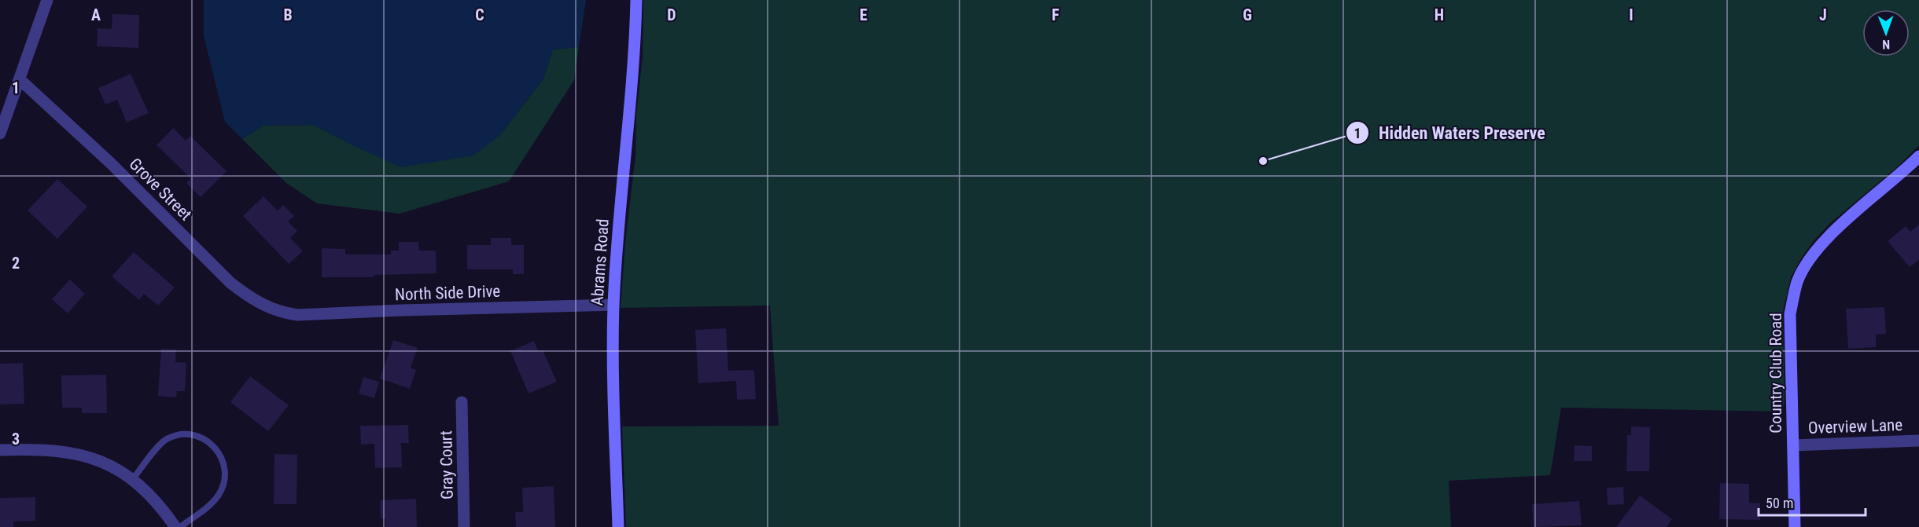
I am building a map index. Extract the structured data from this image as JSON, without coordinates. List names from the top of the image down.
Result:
{
  "streets": {
    "street": [
      "Grove Street",
      "Abrams Road",
      "North Side Drive",
      "Country Club Road",
      "Overview Lane",
      "Gray Court"
    ]
  },
  "crossings": [
    ["Grove Street", "North Side Drive"],
    ["Abrams Road", "North Side Drive"],
    ["Country Club Road", "Overview Lane"]
  ],
  "places": ["Hidden Waters Preserve"],
  "scale_bar": "50 m",
  "north": "bottom",
  "grid": {
    "columns": [
      "A",
      "B",
      "C",
      "D",
      "E",
      "F",
      "G",
      "H",
      "I",
      "J"
    ],
    "rows": ["1", "2", "3"]
  }
}
